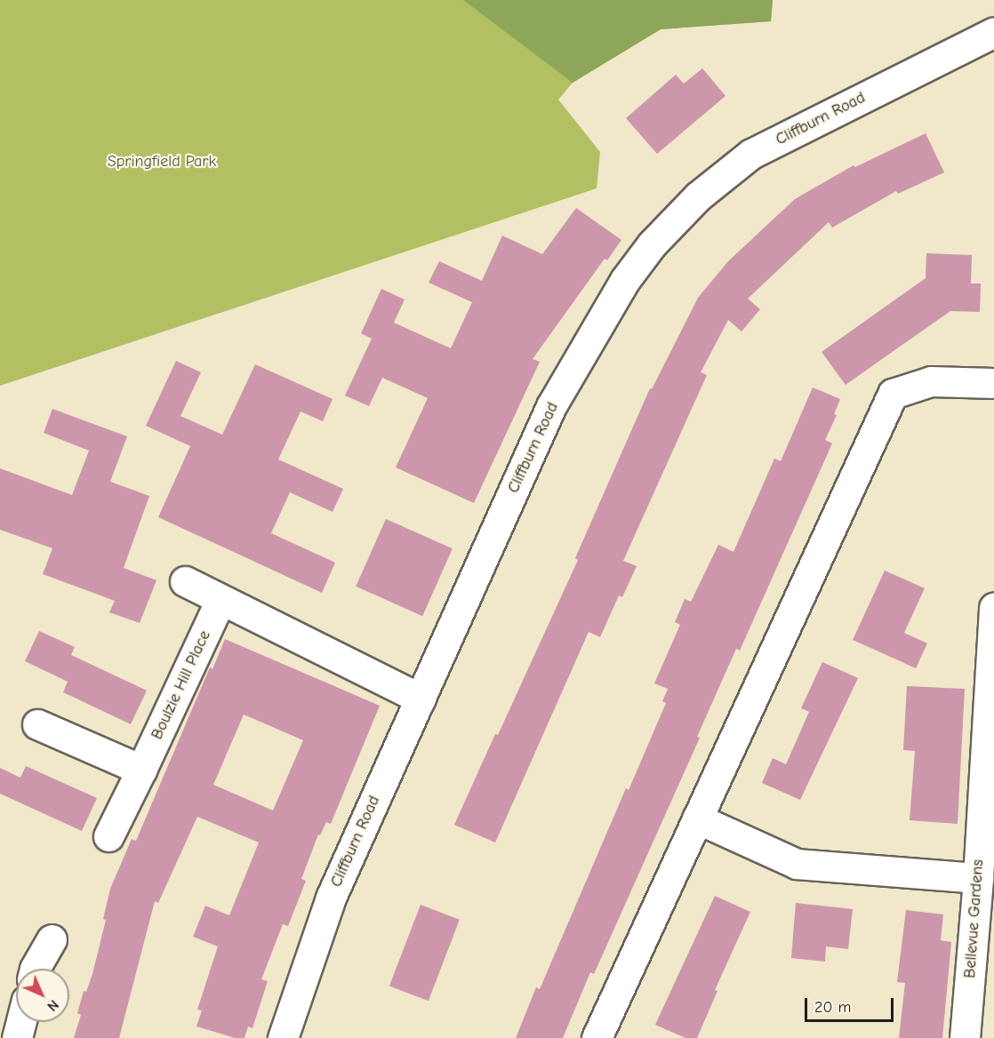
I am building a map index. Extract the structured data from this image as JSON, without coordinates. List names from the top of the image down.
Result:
{
  "streets": {
    "street": ["Cliffburn Road", "Boulzie Hill Place", "Bellevue Gardens"]
  },
  "parks": ["Springfield Park"],
  "scale_bar": "20 m",
  "north": "bottom right"
}
